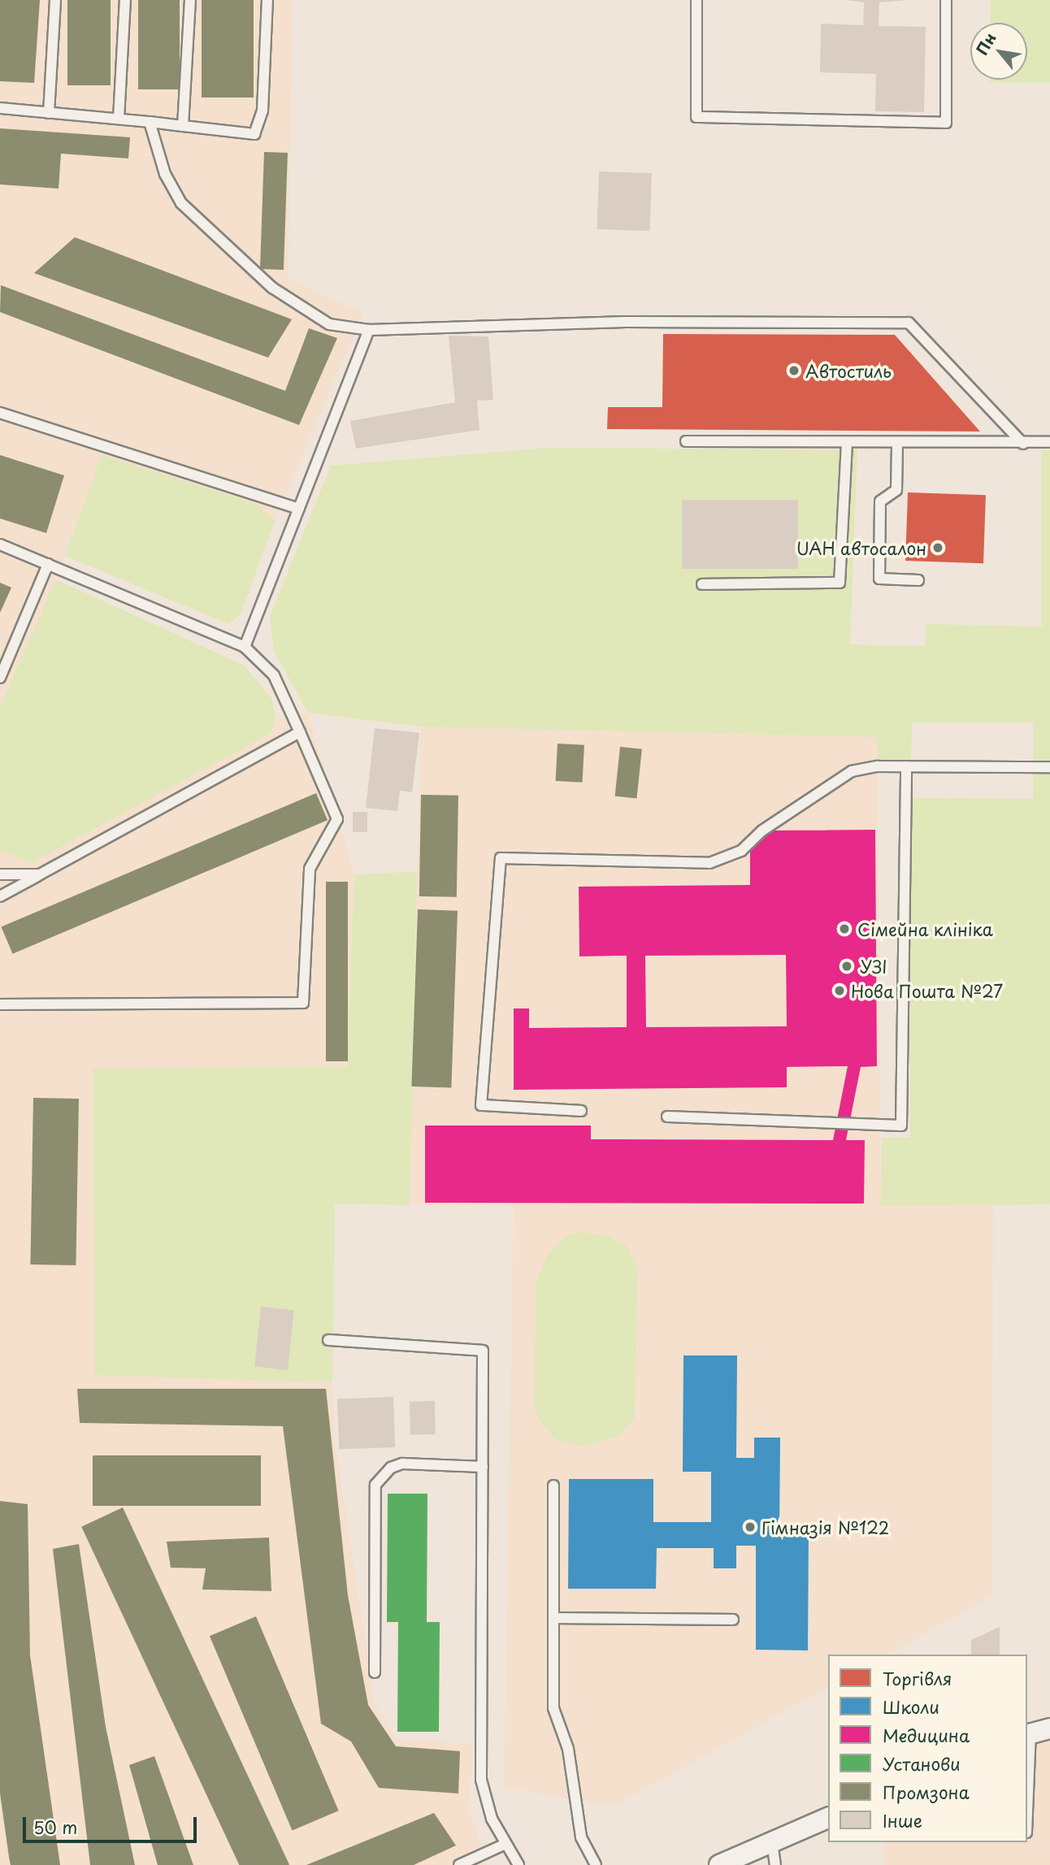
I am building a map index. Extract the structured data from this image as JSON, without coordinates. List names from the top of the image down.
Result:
{
  "places": [
    "Автостиль",
    "UAH автосалон",
    "Сімейна клініка",
    "УЗІ",
    "Нова Пошта №27",
    "Гімназія №122"
  ],
  "legend": [
    "Торгівля",
    "Школи",
    "Медицина",
    "Установи",
    "Промзона",
    "Інше"
  ],
  "scale_bar": "50 m",
  "north": "top left"
}
